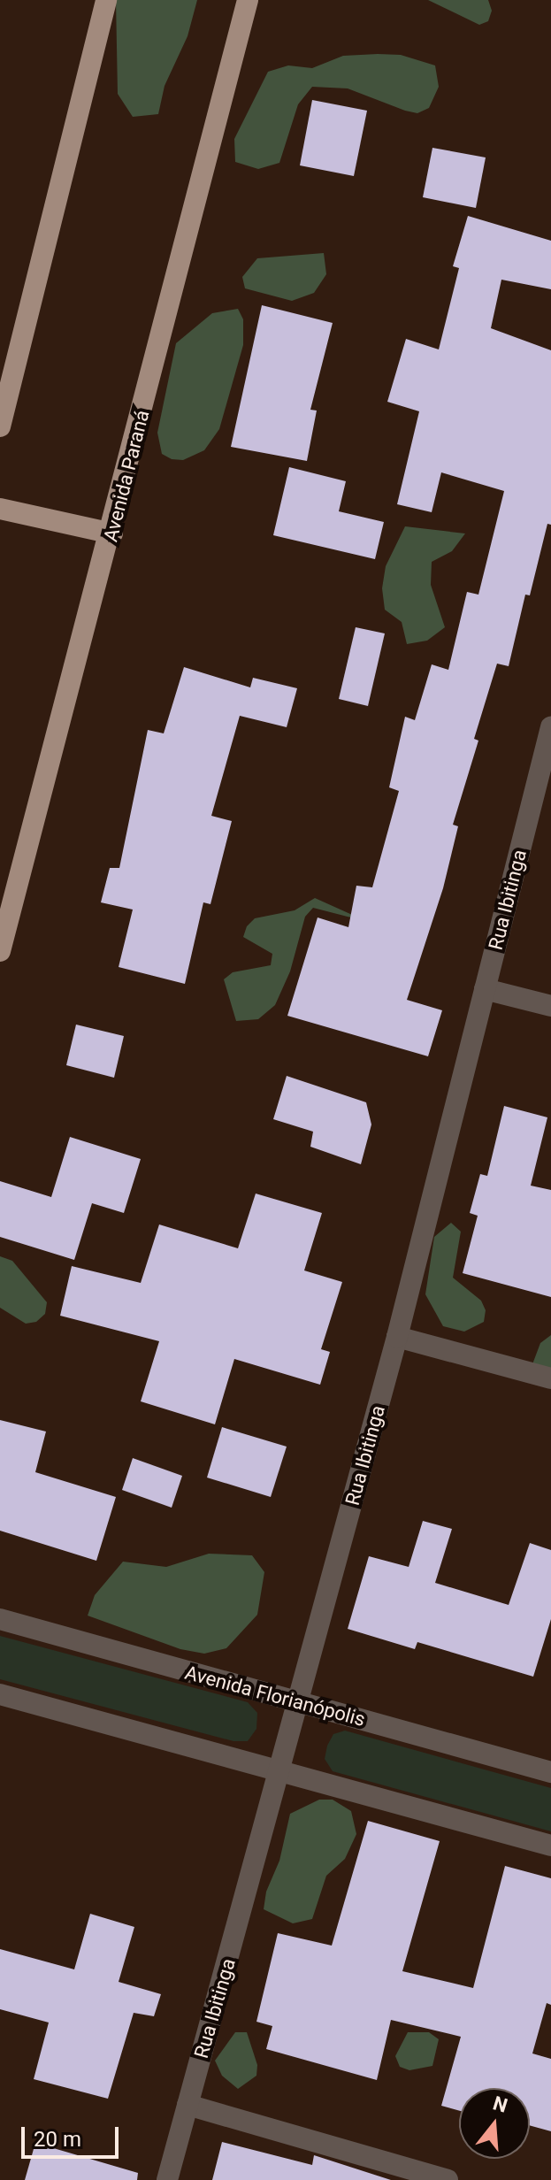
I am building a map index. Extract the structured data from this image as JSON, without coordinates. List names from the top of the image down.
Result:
{
  "streets": {
    "main road": ["Avenida Paraná"],
    "street": ["Rua Ibitinga", "Avenida Florianópolis"]
  },
  "crossings": [
    ["Rua Ibitinga", "Avenida Florianópolis"]
  ],
  "scale_bar": "20 m",
  "north": "top"
}
